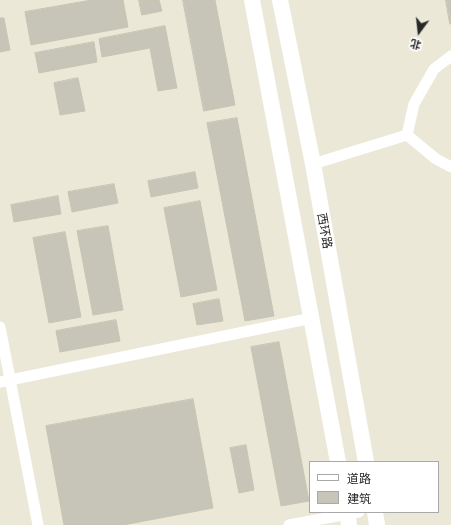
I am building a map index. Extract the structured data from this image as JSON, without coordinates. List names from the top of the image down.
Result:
{
  "streets": {
    "main road": ["西环路"]
  },
  "legend": ["道路", "建筑"],
  "north": "bottom"
}
